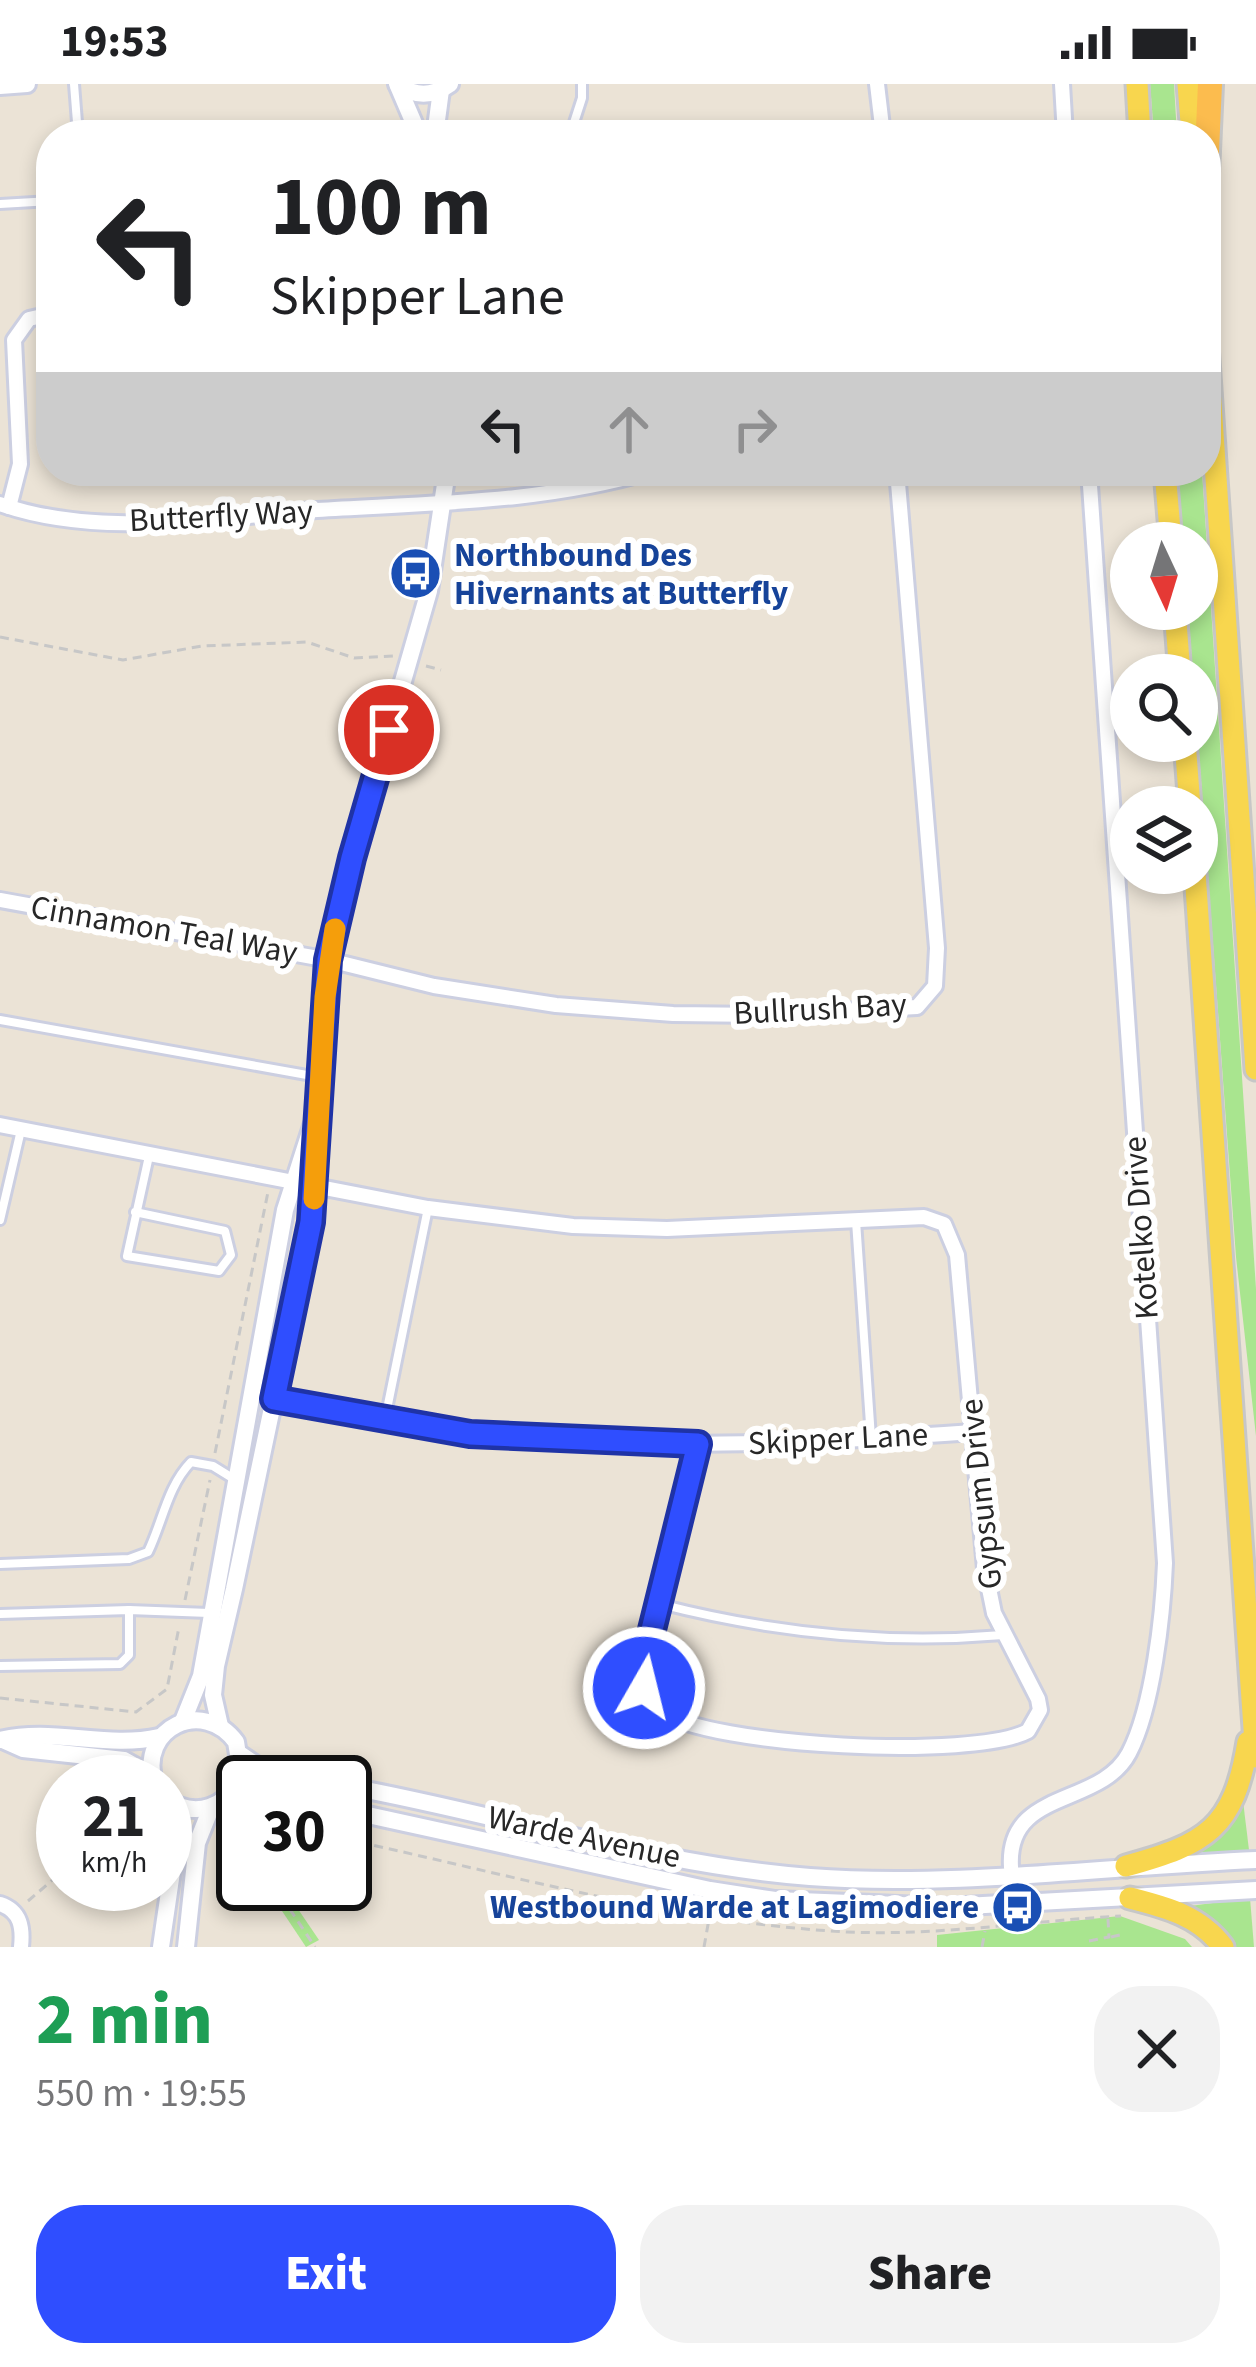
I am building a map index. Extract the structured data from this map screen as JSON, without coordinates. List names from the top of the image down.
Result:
{
  "streets": {
    "street": [
      "Butterfly Way",
      "Cinnamon Teal Way",
      "Bullrush Bay",
      "Kotelko Drive",
      "Skipper Lane",
      "Gypsum Drive",
      "Warde Avenue"
    ]
  },
  "crossings": [
    ["Cinnamon Teal Way", "Bullrush Bay"],
    ["Kotelko Drive", "Warde Avenue"],
    ["Skipper Lane", "Gypsum Drive"]
  ],
  "places": {
    "bus stop": ["Northbound Des Hivernants at Butterfly", "Westbound Warde at Lagimodiere"]
  },
  "north": "bottom",
  "page": {
    "status": "19:53",
    "turn": ["100 m", "Skipper Lane"],
    "speed": "21 km/h",
    "limit": "30",
    "heading": ["2 min", "550 m · 19:55"],
    "buttons": ["Exit", "Share"]
  }
}
